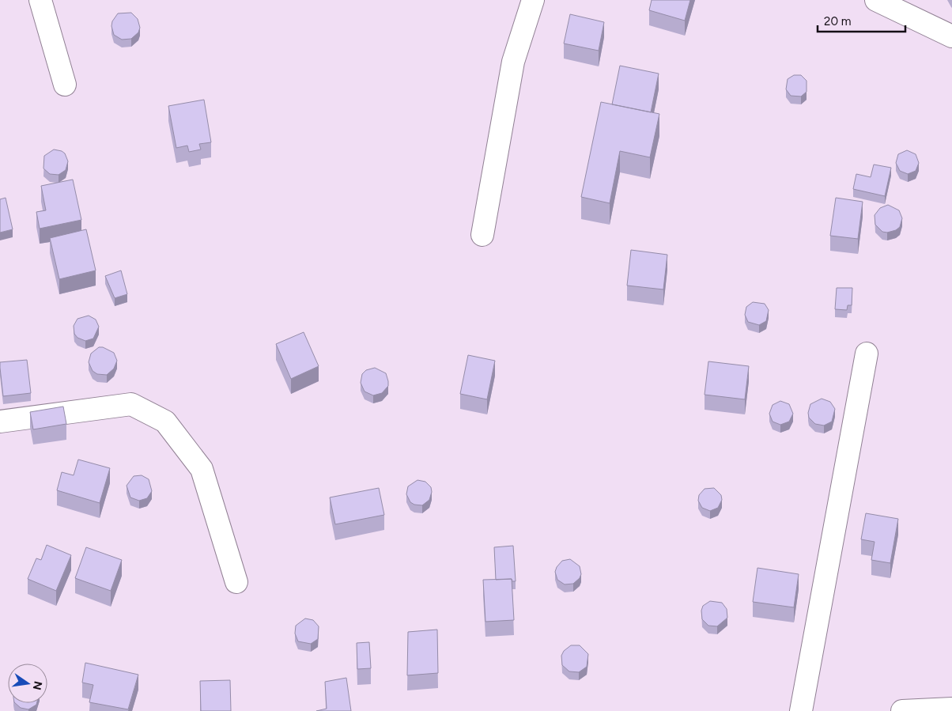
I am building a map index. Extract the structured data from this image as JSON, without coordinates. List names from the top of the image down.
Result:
{
  "scale_bar": "20 m",
  "north": "right"
}
